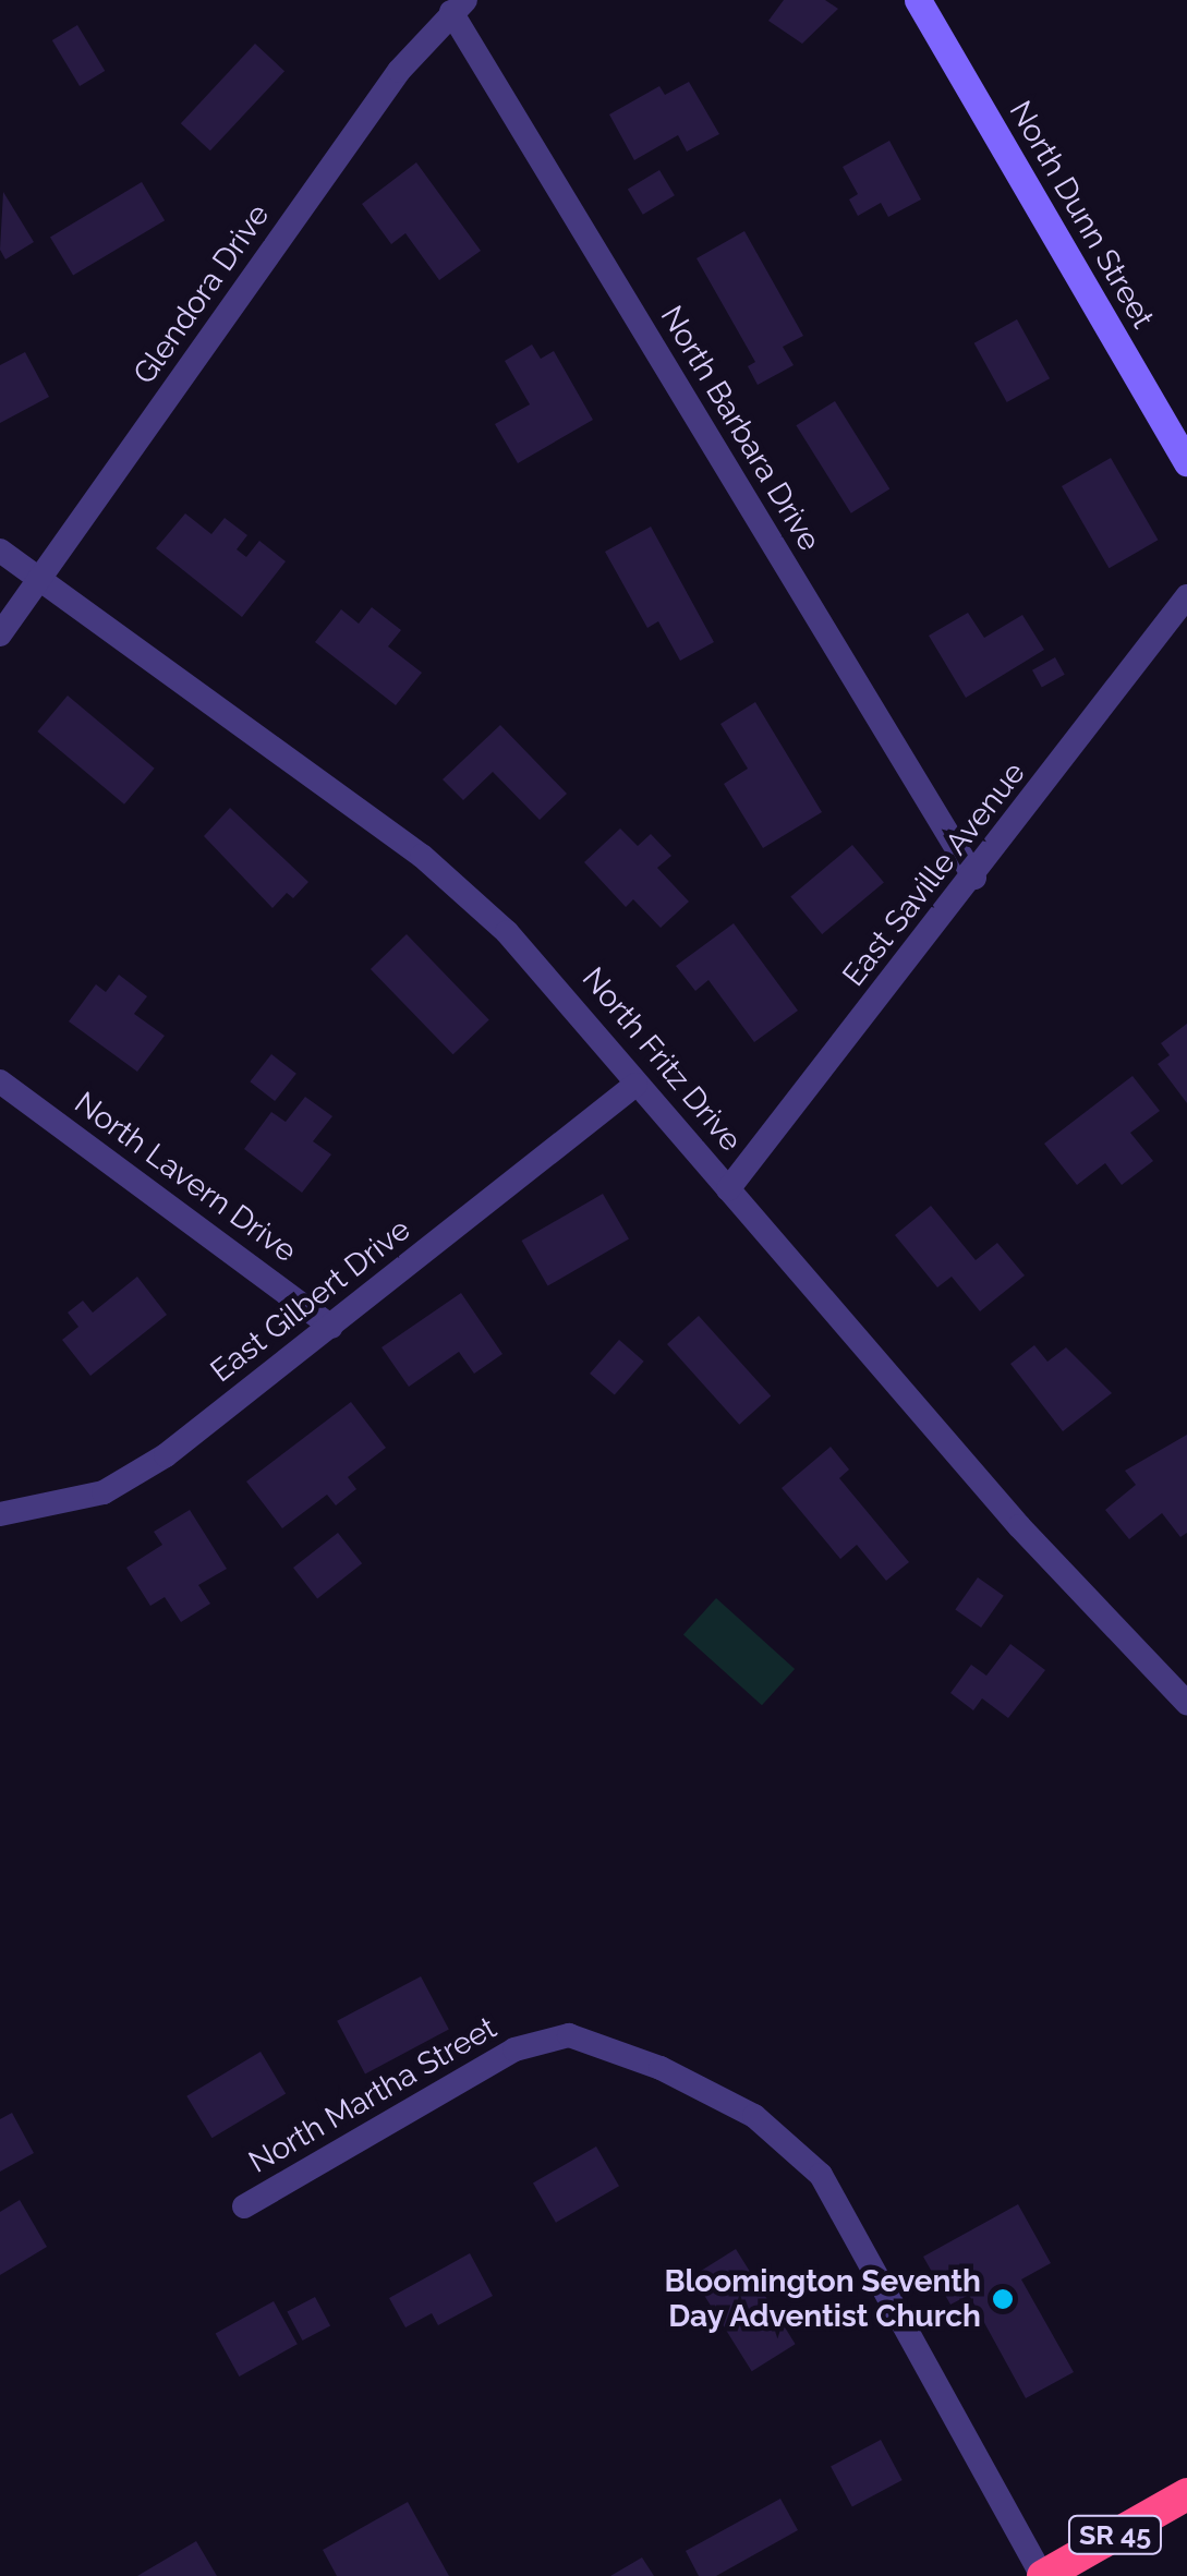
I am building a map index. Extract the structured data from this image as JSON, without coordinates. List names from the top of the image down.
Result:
{
  "streets": {
    "highway": ["SR 45"],
    "street": [
      "North Dunn Street",
      "Glendora Drive",
      "North Barbara Drive",
      "East Saville Avenue",
      "North Fritz Drive",
      "North Lavern Drive",
      "East Gilbert Drive",
      "North Martha Street"
    ]
  },
  "crossings": [
    ["Glendora Drive", "North Barbara Drive"],
    ["Glendora Drive", "North Fritz Drive"],
    ["North Barbara Drive", "East Saville Avenue"],
    ["East Saville Avenue", "North Fritz Drive"],
    ["North Fritz Drive", "East Gilbert Drive"],
    ["North Lavern Drive", "East Gilbert Drive"],
    ["North Martha Street", "SR 45"]
  ],
  "places": ["Bloomington Seventh Day Adventist Church"]
}
